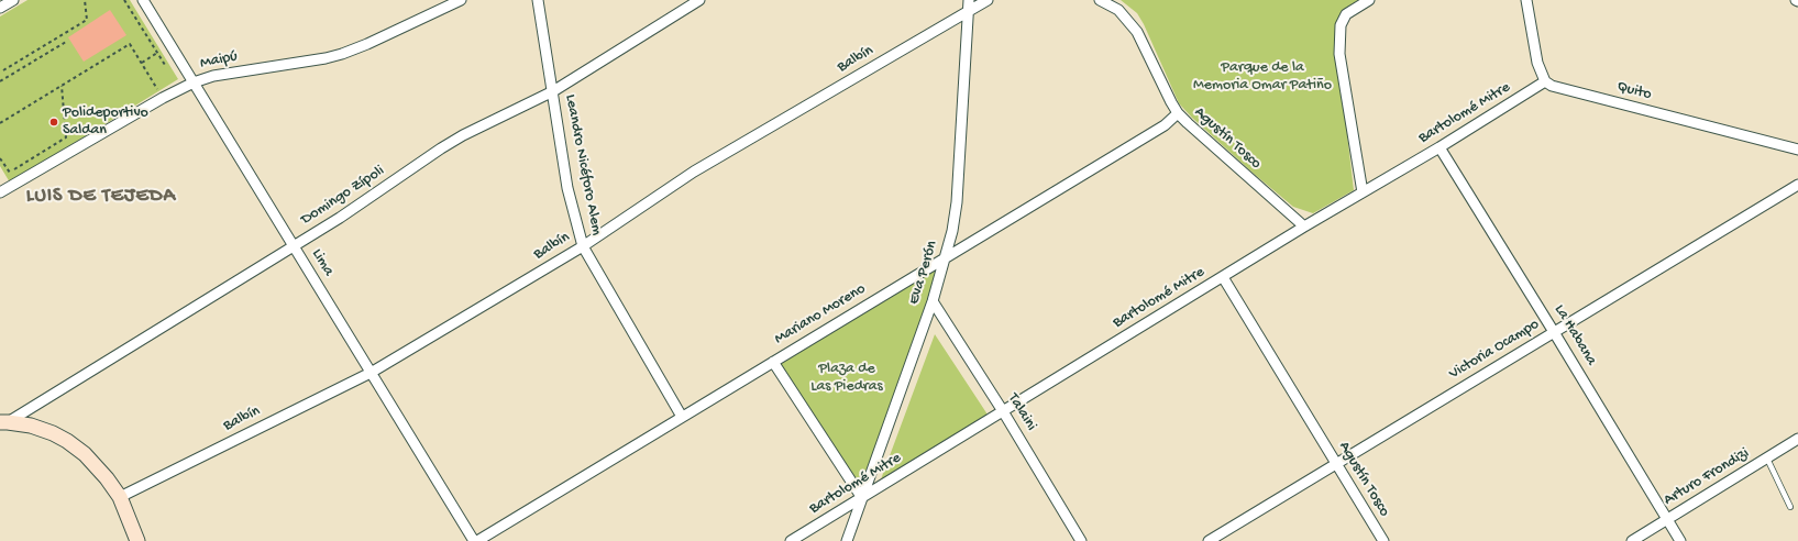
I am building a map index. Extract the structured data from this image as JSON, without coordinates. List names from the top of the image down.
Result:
{
  "streets": {
    "street": [
      "Balbín",
      "Maipú",
      "Quito",
      "Bartolomé Mitre",
      "Agustín Tosco",
      "Leandro Nicéforo Alem",
      "Domingo Zípoli",
      "Lima",
      "Eva Perón",
      "Mariano Moreno",
      "La Habana",
      "Victoria Ocampo",
      "Talaini",
      "Arturo Frondizi"
    ]
  },
  "crossings": [
    ["Balbín", "Leandro Nicéforo Alem"],
    ["Balbín", "Lima"],
    ["Balbín", "Eva Perón"],
    ["Maipú", "Lima"],
    ["Quito", "Bartolomé Mitre"],
    ["Bartolomé Mitre", "Agustín Tosco"],
    ["Bartolomé Mitre", "Eva Perón"],
    ["Bartolomé Mitre", "La Habana"],
    ["Bartolomé Mitre", "Talaini"],
    ["Agustín Tosco", "Mariano Moreno"],
    ["Agustín Tosco", "Victoria Ocampo"],
    ["Leandro Nicéforo Alem", "Domingo Zípoli"],
    ["Leandro Nicéforo Alem", "Mariano Moreno"],
    ["Domingo Zípoli", "Lima"],
    ["Eva Perón", "Mariano Moreno"],
    ["Eva Perón", "Talaini"],
    ["La Habana", "Victoria Ocampo"],
    ["La Habana", "Arturo Frondizi"]
  ],
  "districts": ["LUIS DE TEJEDA"],
  "parks": ["Parque de la Memoria Omar Patiño", "Plaza de Las Piedras"],
  "places": ["Polideportivo Saldan"]
}
